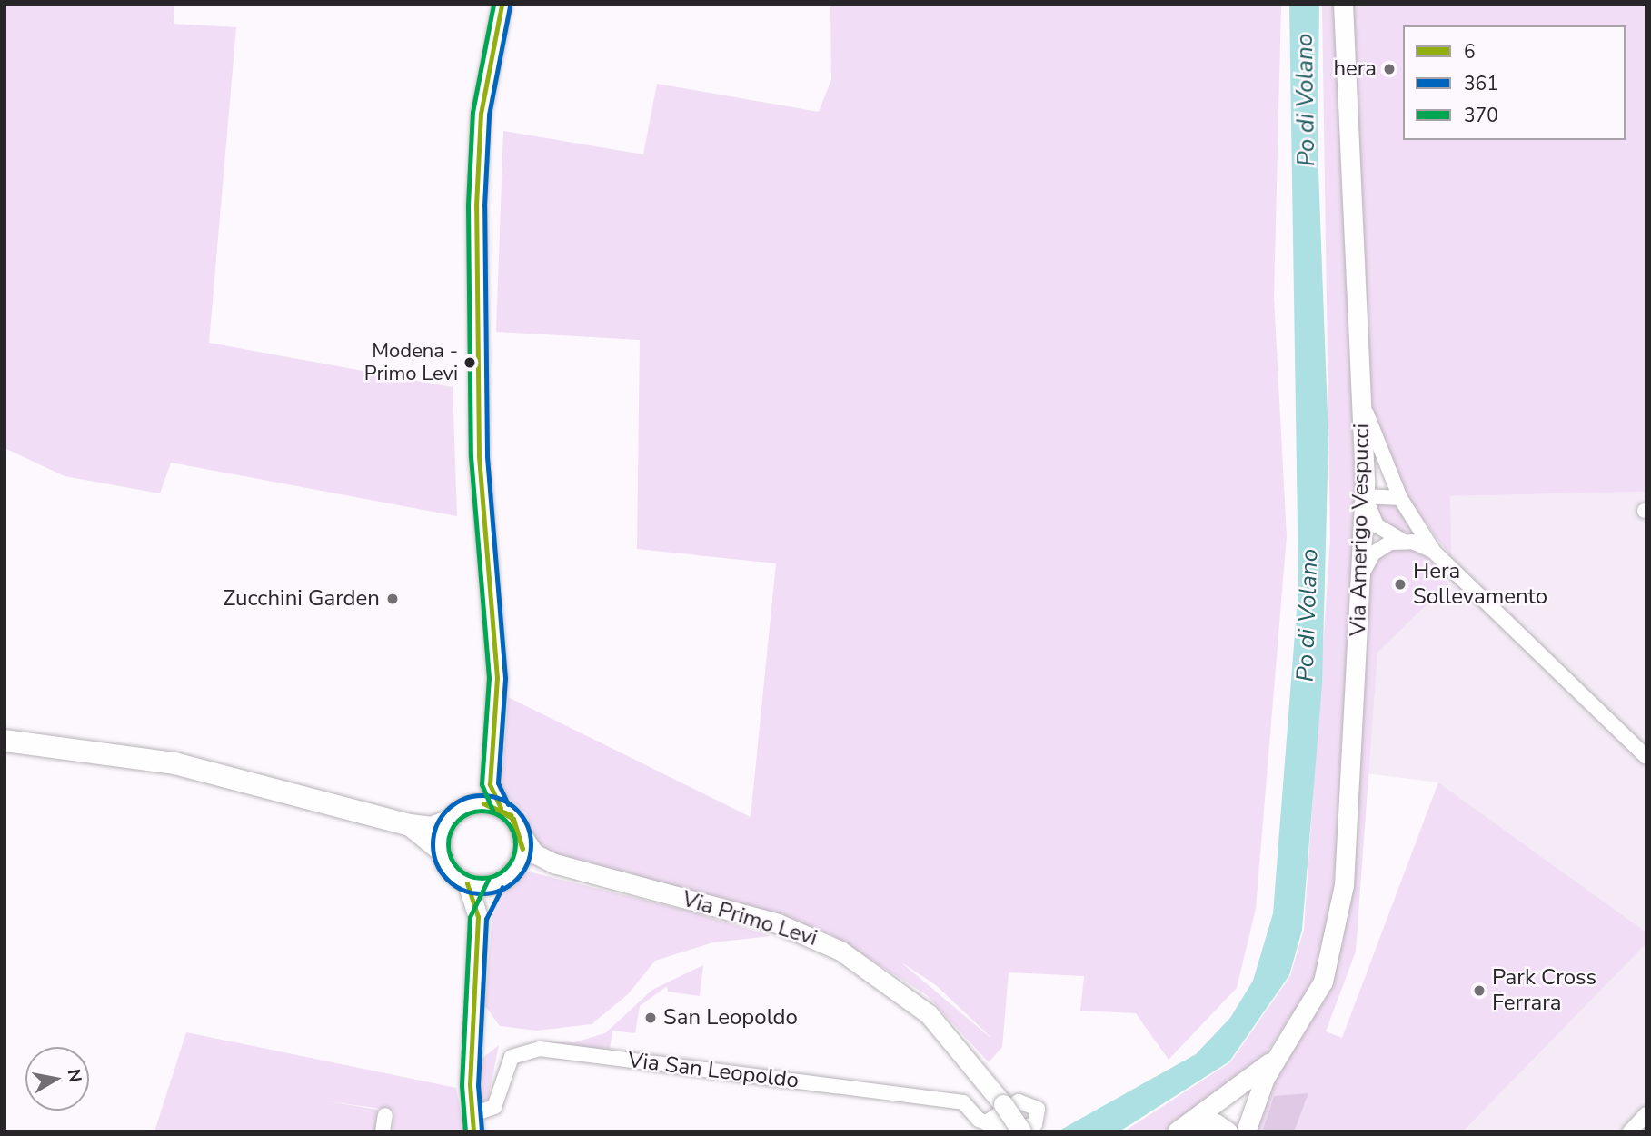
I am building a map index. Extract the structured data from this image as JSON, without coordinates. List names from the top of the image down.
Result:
{
  "streets": {
    "main road": ["Via Amerigo Vespucci", "Via Primo Levi"],
    "street": ["Via San Leopoldo"]
  },
  "water": ["Po di Volano"],
  "places": [
    "hera",
    "Modena - Primo Levi",
    "Hera Sollevamento",
    "Zucchini Garden",
    "Park Cross Ferrara",
    "San Leopoldo"
  ],
  "lines": ["transit line 6", "transit line 370", "transit line 361"],
  "legend": ["6", "361", "370"],
  "north": "right"
}
